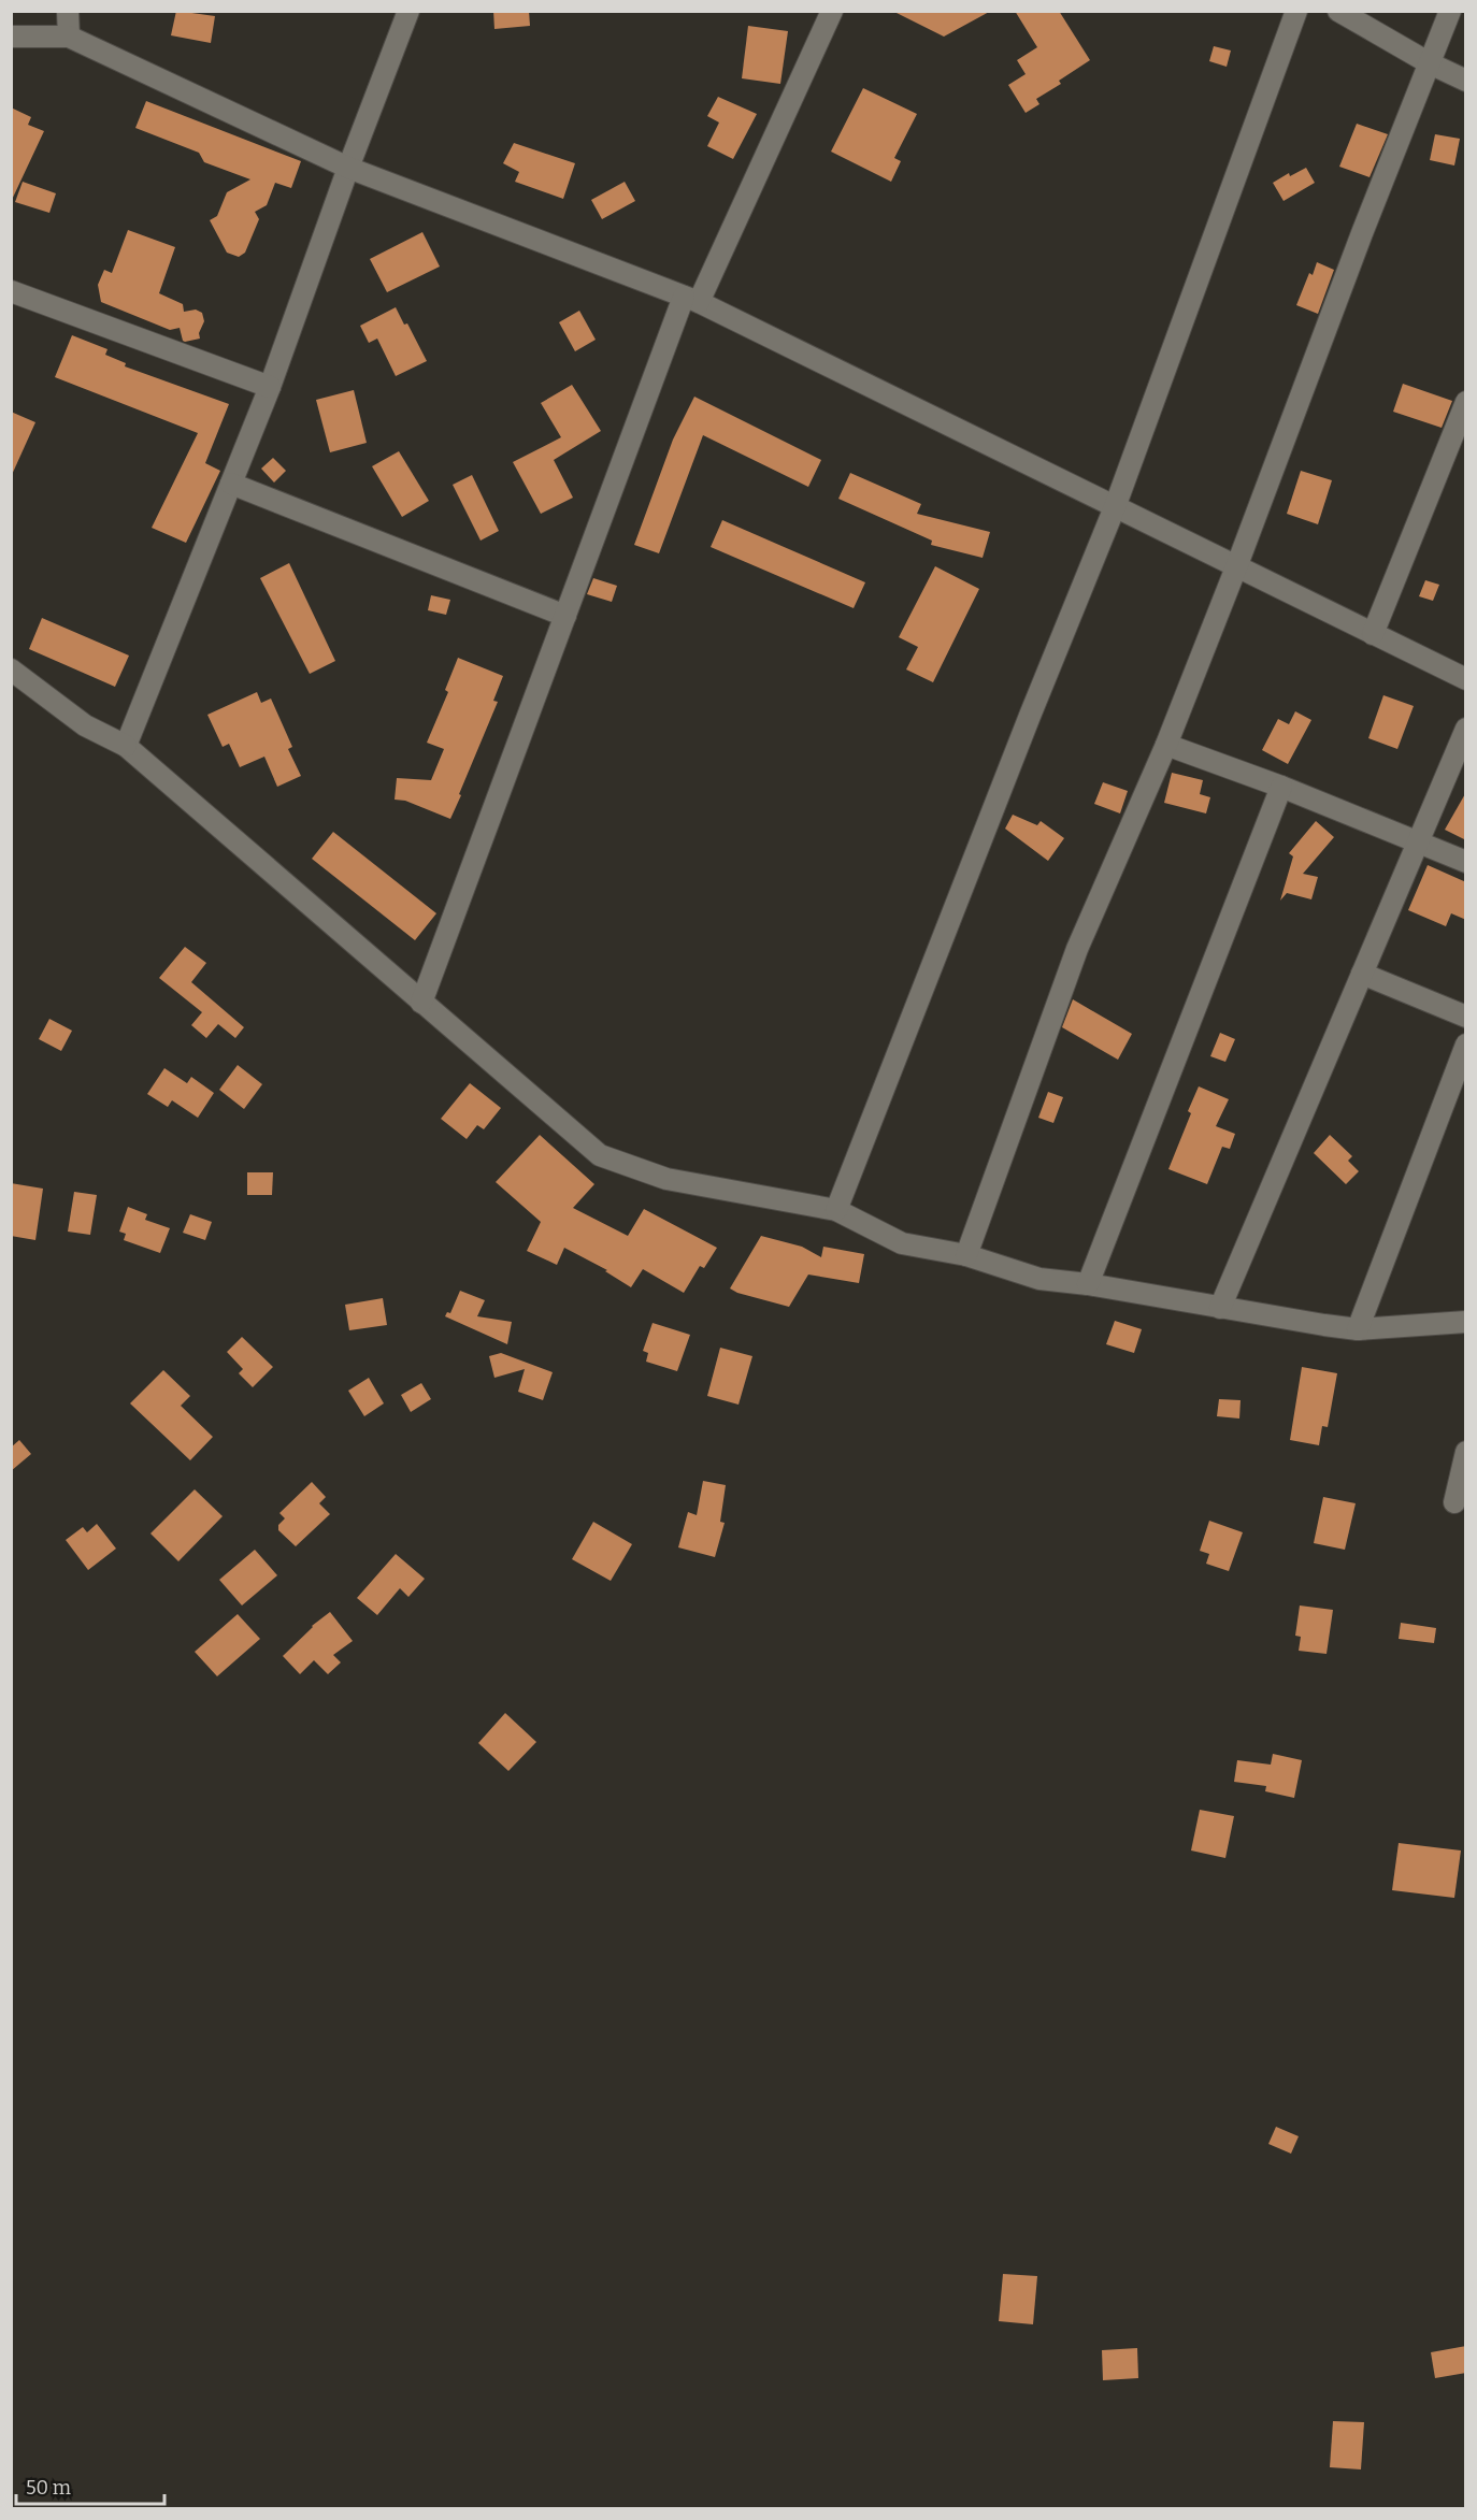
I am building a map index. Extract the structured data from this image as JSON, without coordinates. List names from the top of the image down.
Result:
{
  "scale_bar": "50 m"
}
